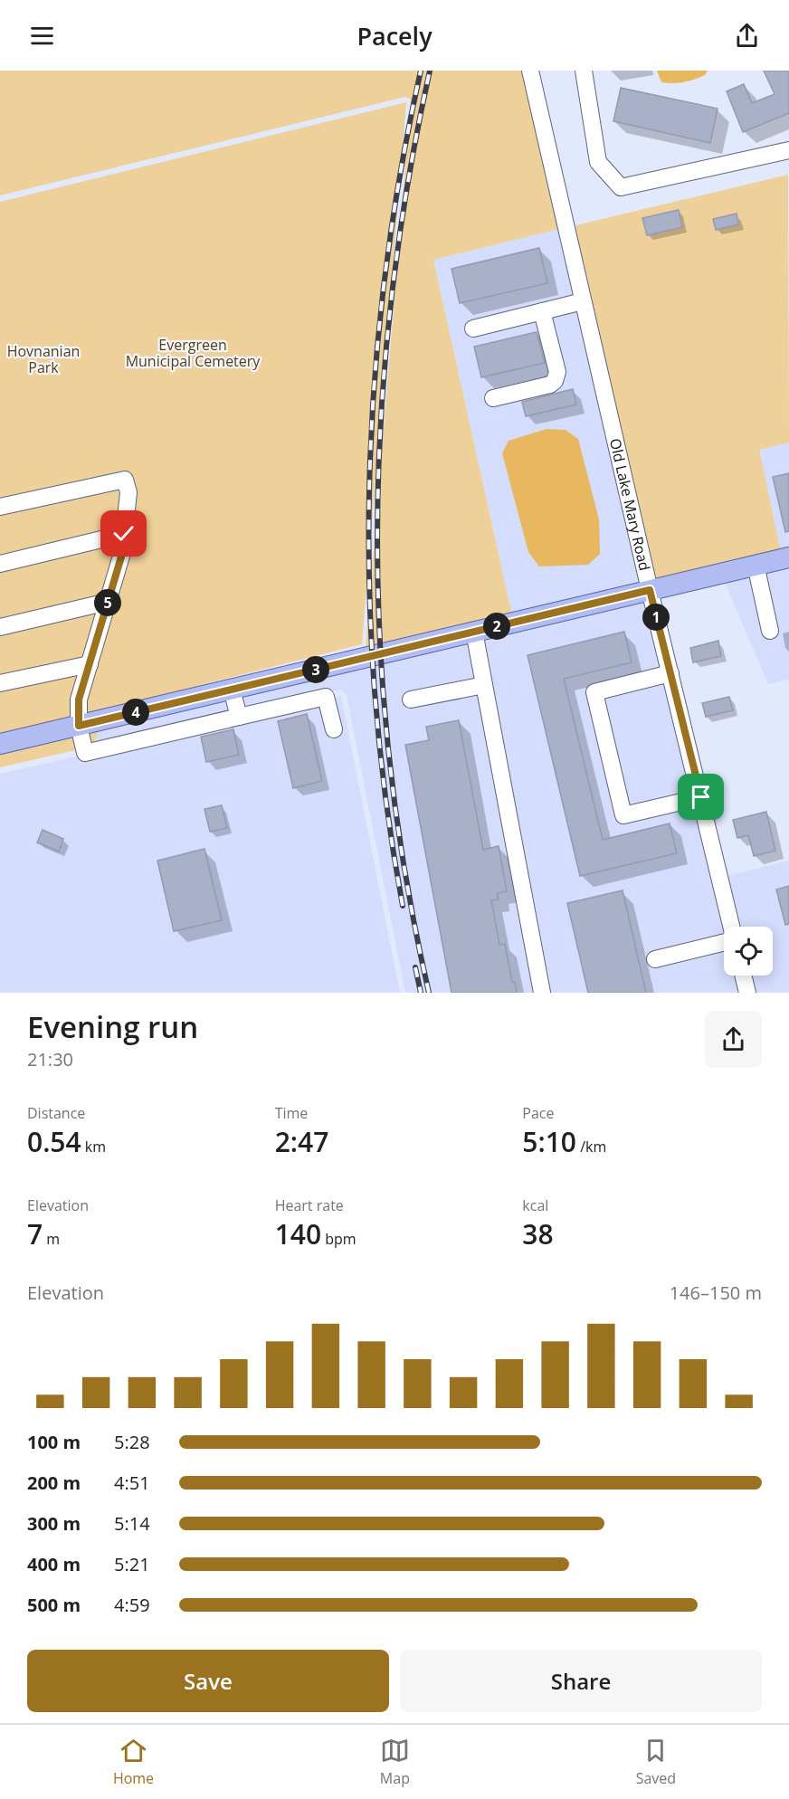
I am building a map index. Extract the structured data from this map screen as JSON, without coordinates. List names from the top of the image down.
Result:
{
  "streets": {
    "street": ["Old Lake Mary Road"]
  },
  "parks": ["Evergreen Municipal Cemetery", "Hovnanian Park"],
  "page": {
    "header": "Pacely",
    "pins": [
      "5",
      "1",
      "2",
      "3",
      "4"
    ],
    "heading": ["Evening run", "21:30"],
    "stats": [
      ["Distance", "0.54 km"],
      ["Time", "2:47"],
      ["Pace", "5:10 /km"],
      ["Elevation", "7 m"],
      ["Heart rate", "140 bpm"],
      ["kcal", "38"]
    ],
    "chart": ["Elevation", "146–150 m"],
    "list": [
      {
        "name": "100 m",
        "note": "5:28"
      },
      {
        "name": "200 m",
        "note": "4:51"
      },
      {
        "name": "300 m",
        "note": "5:14"
      },
      {
        "name": "400 m",
        "note": "5:21"
      },
      {
        "name": "500 m",
        "note": "4:59"
      }
    ],
    "buttons": ["Save", "Share"],
    "tabs": ["Home", "Map", "Saved"]
  }
}
